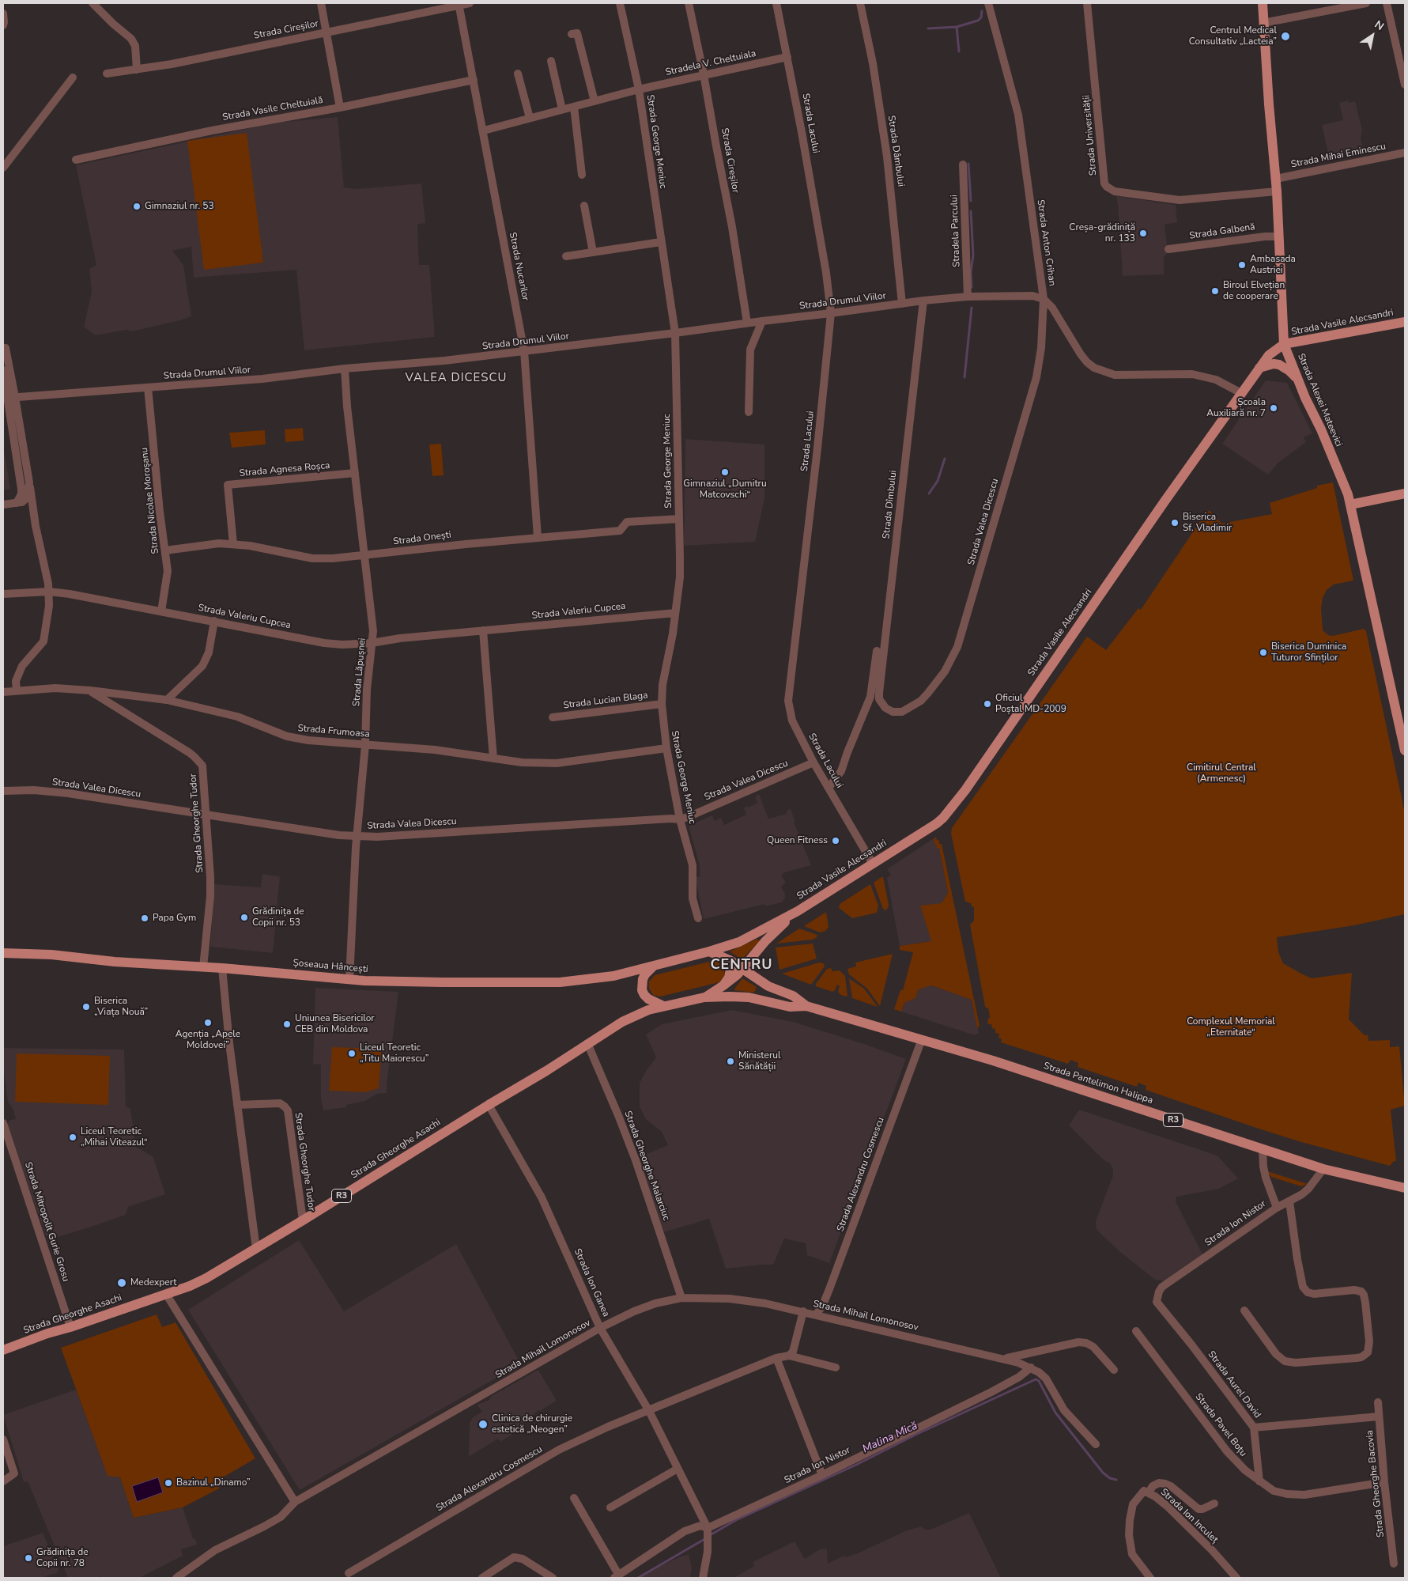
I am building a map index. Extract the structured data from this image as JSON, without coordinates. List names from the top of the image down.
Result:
{
  "streets": {
    "main road": [
      "Strada Vasile Alecsandri",
      "Strada Alexei Mateevici",
      "Șoseaua Hâncești",
      "Strada Pantelimon Halippa",
      "R3",
      "Strada Gheorghe Asachi"
    ],
    "street": [
      "Strada Cireșilor",
      "Stradela V. Cheltuiala",
      "Strada Vasile Cheltuială",
      "Strada Lacului",
      "Strada Universității",
      "Strada George Meniuc",
      "Strada Dâmbului",
      "Strada Mihai Eminescu",
      "Stradela Parcului",
      "Strada Galbenă",
      "Strada Anton Crihan",
      "Strada Nucarilor",
      "Strada Drumul Viilor",
      "Strada Agnesa Roșca",
      "Strada Nicolae Moroșanu",
      "Strada Dîmbului",
      "Strada Valea Dicescu",
      "Strada Onești",
      "Strada Valeriu Cupcea",
      "Strada Lăpușnei",
      "Strada Lucian Blaga",
      "Strada Frumoasa",
      "Strada Gheorghe Tudor",
      "Strada Gheorghe Malarciuc",
      "Strada Alexandru Cosmescu",
      "Strada Mitropolit Gurie Grosu",
      "Strada Ion Nistor",
      "Strada Ion Ganea",
      "Strada Mihail Lomonosov",
      "Strada Aurel David",
      "Strada Pavel Boțu",
      "Strada Gheorghe Bacovia",
      "Strada Ion Inculeț"
    ]
  },
  "crossings": [
    ["Strada Cireșilor", "Stradela V. Cheltuiala"],
    ["Strada Cireșilor", "Strada Nucarilor"],
    ["Strada Cireșilor", "Strada Drumul Viilor"],
    ["Stradela V. Cheltuiala", "Strada Lacului"],
    ["Stradela V. Cheltuiala", "Strada George Meniuc"],
    ["Strada Vasile Cheltuială", "Strada Nucarilor"],
    ["Strada Lacului", "Strada Drumul Viilor"],
    ["Strada Lacului", "Strada Vasile Alecsandri"],
    ["Strada Lacului", "Strada Valea Dicescu"],
    ["Strada Universității", "Strada Alexei Mateevici"],
    ["Strada George Meniuc", "Strada Drumul Viilor"],
    ["Strada George Meniuc", "Strada Valea Dicescu"],
    ["Strada George Meniuc", "Strada Onești"],
    ["Strada George Meniuc", "Strada Valeriu Cupcea"],
    ["Strada George Meniuc", "Strada Lucian Blaga"],
    ["Strada George Meniuc", "Strada Frumoasa"],
    ["Strada Dâmbului", "Strada Drumul Viilor"],
    ["Strada Mihai Eminescu", "Strada Alexei Mateevici"],
    ["Stradela Parcului", "Strada Drumul Viilor"],
    ["Strada Galbenă", "Strada Alexei Mateevici"],
    ["Strada Anton Crihan", "Strada Drumul Viilor"],
    ["Strada Anton Crihan", "Strada Vasile Alecsandri"],
    ["Strada Anton Crihan", "Strada Valea Dicescu"],
    ["Strada Nucarilor", "Strada Drumul Viilor"],
    ["Strada Nucarilor", "Strada Onești"],
    ["Strada Drumul Viilor", "Strada Nicolae Moroșanu"],
    ["Strada Drumul Viilor", "Strada Dîmbului"],
    ["Strada Drumul Viilor", "Strada Valea Dicescu"],
    ["Strada Drumul Viilor", "Strada Lăpușnei"],
    ["Strada Vasile Alecsandri", "Strada Alexei Mateevici"],
    ["Strada Vasile Alecsandri", "Șoseaua Hâncești"],
    ["Strada Vasile Alecsandri", "R3"],
    ["Strada Agnesa Roșca", "Strada Onești"],
    ["Strada Agnesa Roșca", "Strada Lăpușnei"],
    ["Strada Nicolae Moroșanu", "Strada Onești"],
    ["Strada Nicolae Moroșanu", "Strada Valeriu Cupcea"],
    ["Strada Dîmbului", "Strada Valea Dicescu"],
    ["Strada Valea Dicescu", "Strada Lăpușnei"],
    ["Strada Valea Dicescu", "Strada Gheorghe Tudor"],
    ["Strada Onești", "Strada Lăpușnei"],
    ["Strada Valeriu Cupcea", "Strada Lăpușnei"],
    ["Strada Lăpușnei", "Strada Frumoasa"],
    ["Strada Lăpușnei", "Șoseaua Hâncești"],
    ["Strada Frumoasa", "Strada Gheorghe Tudor"],
    ["Strada Gheorghe Tudor", "Șoseaua Hâncești"],
    ["Strada Gheorghe Tudor", "Strada Gheorghe Asachi"],
    ["Strada Pantelimon Halippa", "R3"],
    ["Strada Pantelimon Halippa", "Strada Alexandru Cosmescu"],
    ["Strada Pantelimon Halippa", "Strada Ion Nistor"],
    ["R3", "Strada Gheorghe Asachi"],
    ["Strada Gheorghe Asachi", "Strada Gheorghe Malarciuc"],
    ["Strada Gheorghe Asachi", "Strada Mitropolit Gurie Grosu"],
    ["Strada Gheorghe Asachi", "Strada Ion Ganea"],
    ["Strada Gheorghe Malarciuc", "Strada Mihail Lomonosov"],
    ["Strada Alexandru Cosmescu", "Strada Ion Ganea"],
    ["Strada Alexandru Cosmescu", "Strada Mihail Lomonosov"],
    ["Strada Ion Nistor", "Strada Ion Ganea"],
    ["Strada Ion Nistor", "Strada Mihail Lomonosov"],
    ["Strada Ion Nistor", "Strada Aurel David"],
    ["Strada Ion Ganea", "Strada Mihail Lomonosov"],
    ["Strada Aurel David", "Strada Gheorghe Bacovia"],
    ["Strada Pavel Boțu", "Strada Gheorghe Bacovia"]
  ],
  "districts": ["VALEA DICESCU", "CENTRU"],
  "water": ["Malina Mică"],
  "parks": ["Cimitirul Central (Armenesc)", "Complexul Memorial „Eternitate“"],
  "places": [
    "Centrul Medical Consultativ „Lacteia”",
    "Gimnaziul nr. 53",
    "Creșa-grădiniță nr. 133",
    "Ambasada Austriei",
    "Biroul Elvețian de cooperare",
    "Școala Auxiliară nr. 7",
    "Gimnaziul „Dumitru Matcovschi“",
    "Biserica Sf. Vladimir",
    "Biserica Duminica Tuturor Sfinților",
    "Oficiul Poștal MD-2009",
    "Queen Fitness",
    "Grădinița de Copii nr. 53",
    "Papa Gym",
    "Biserica „Viața Nouă”",
    "Agenția „Apele Moldovei”",
    "Uniunea Bisericilor CEB din Moldova",
    "Liceul Teoretic „Titu Maiorescu”",
    "Ministerul Sănătății",
    "Liceul Teoretic „Mihai Viteazul“",
    "Medexpert",
    "Clinica de chirurgie estetică „Neogen”",
    "Bazinul „Dinamo”",
    "Grădinița de Copii nr. 78"
  ],
  "north": "top right"
}
